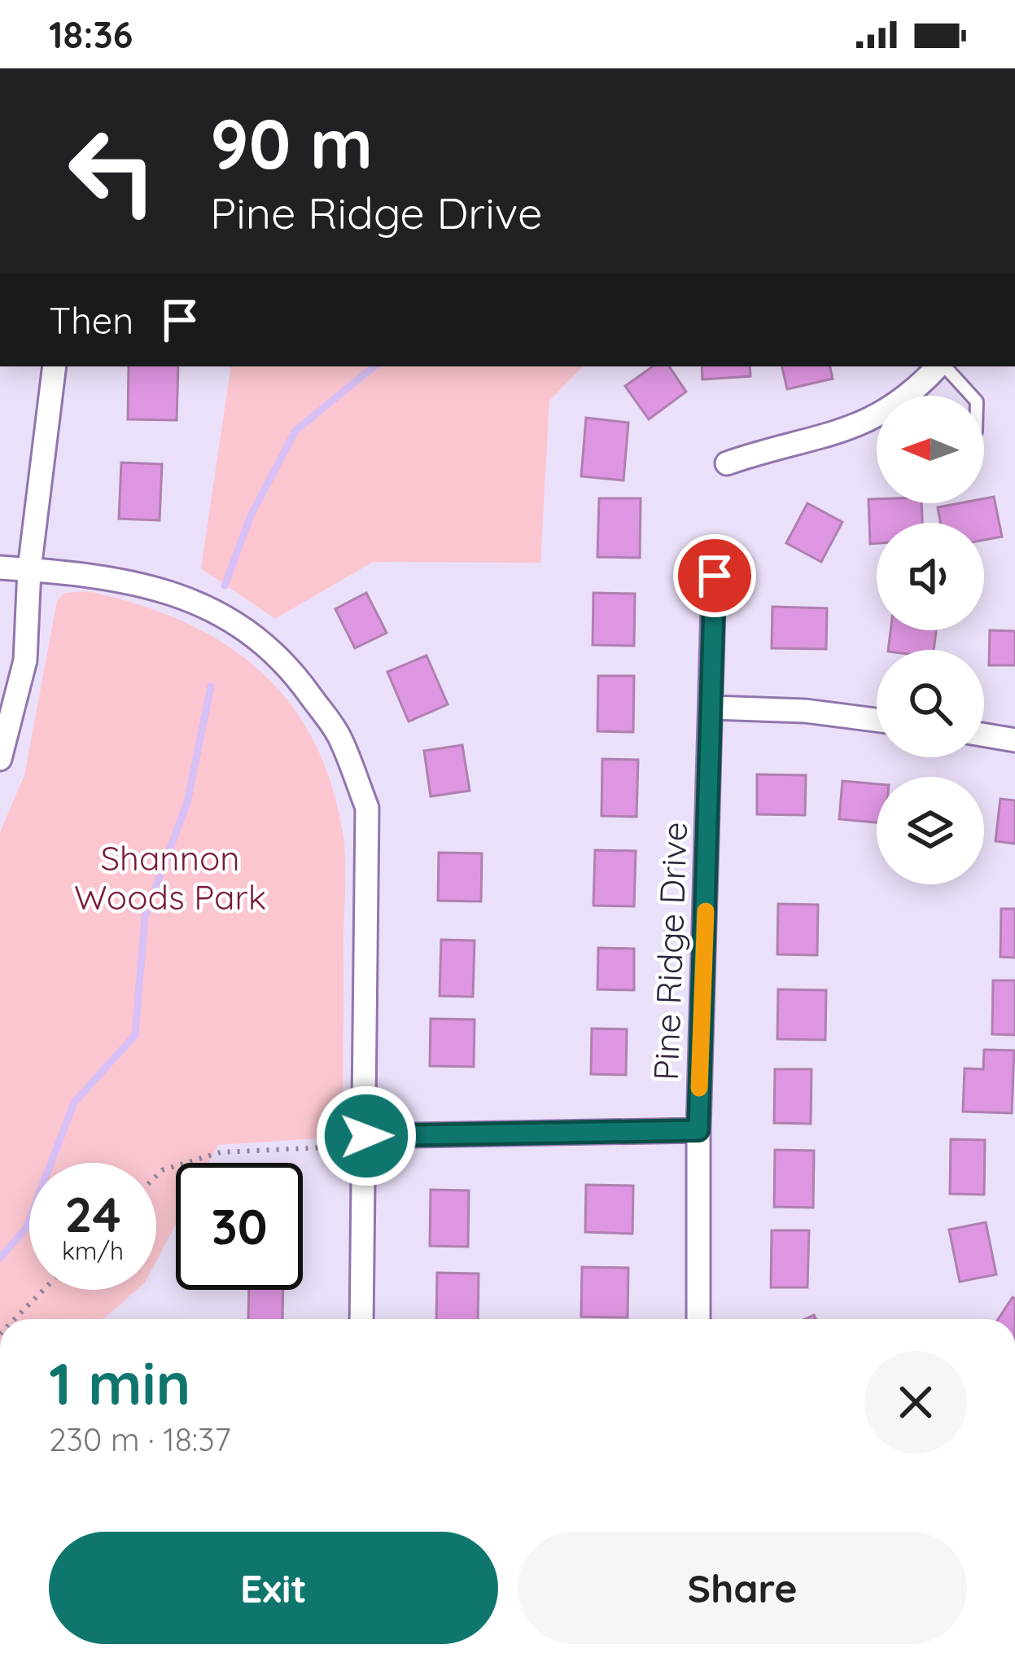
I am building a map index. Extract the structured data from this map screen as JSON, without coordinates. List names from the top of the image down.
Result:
{
  "streets": {
    "street": ["Pine Ridge Drive"]
  },
  "parks": ["Shannon Woods Park"],
  "north": "left",
  "page": {
    "status": "18:36",
    "turn": ["90 m", "Pine Ridge Drive"],
    "then": "Then",
    "speed": "24 km/h",
    "limit": "30",
    "heading": ["1 min", "230 m · 18:37"],
    "buttons": ["Exit", "Share"]
  }
}
